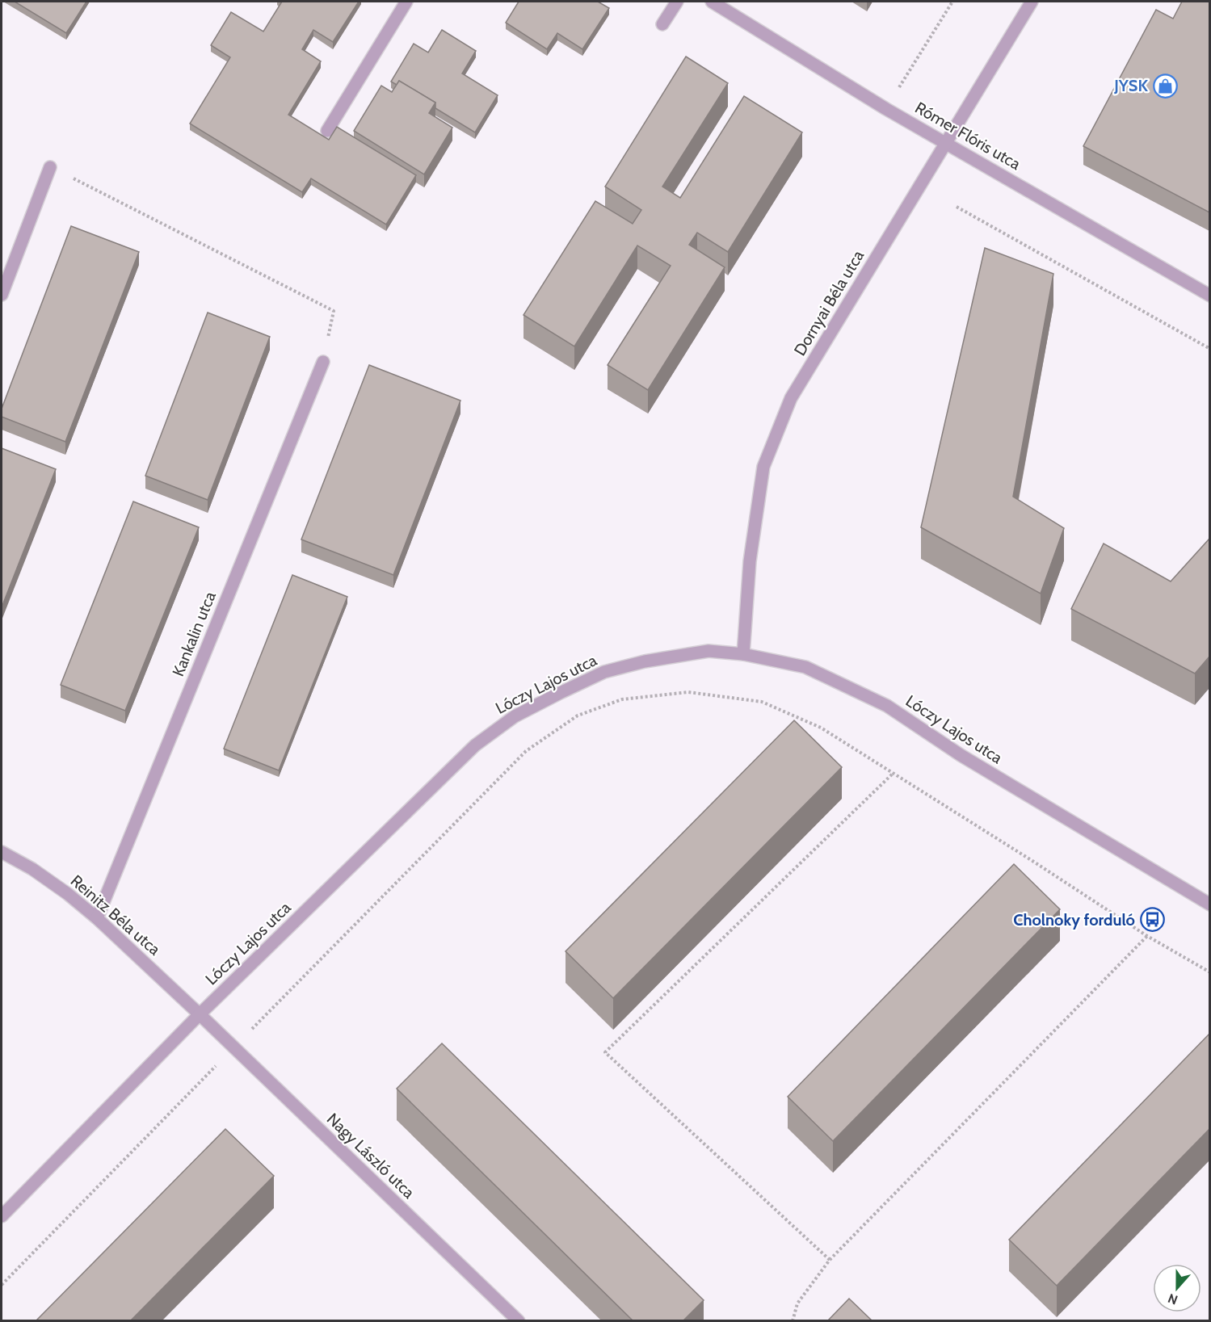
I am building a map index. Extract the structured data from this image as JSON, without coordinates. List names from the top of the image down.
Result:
{
  "streets": {
    "street": [
      "Rómer Flóris utca",
      "Dornyai Béla utca",
      "Kankalin utca",
      "Lóczy Lajos utca",
      "Reinitz Béla utca",
      "Nagy László utca"
    ]
  },
  "crossings": [
    ["Rómer Flóris utca", "Dornyai Béla utca"],
    ["Dornyai Béla utca", "Lóczy Lajos utca"],
    ["Kankalin utca", "Reinitz Béla utca"],
    ["Lóczy Lajos utca", "Reinitz Béla utca"],
    ["Lóczy Lajos utca", "Nagy László utca"],
    ["Reinitz Béla utca", "Nagy László utca"]
  ],
  "places": {
    "shop": ["JYSK"],
    "bus stop": ["Cholnoky forduló"]
  },
  "north": "bottom"
}
